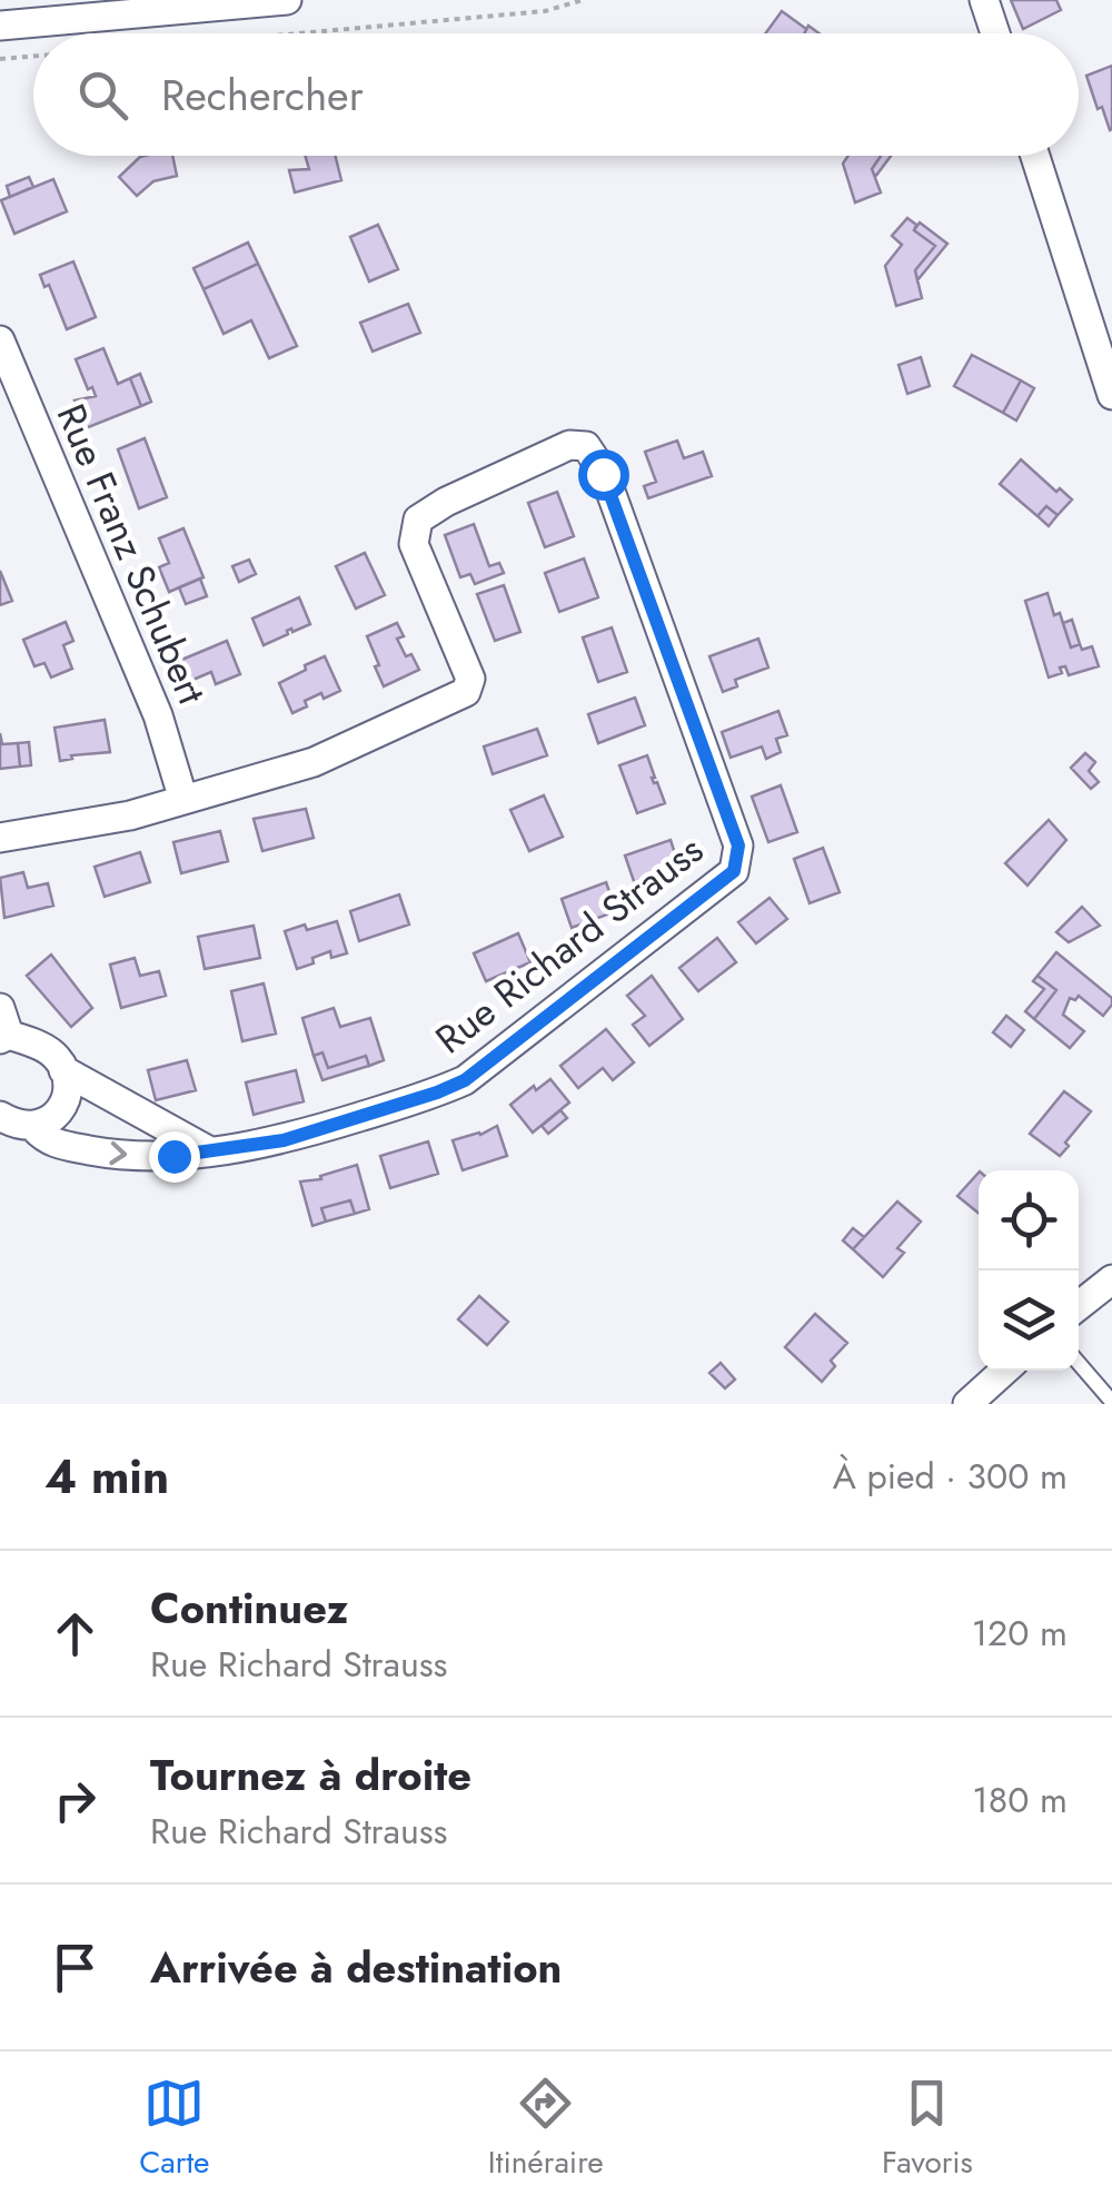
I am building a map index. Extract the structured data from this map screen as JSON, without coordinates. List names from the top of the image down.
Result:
{
  "streets": {
    "street": ["Rue Franz Schubert", "Rue Richard Strauss"]
  },
  "crossings": [
    ["Rue Franz Schubert", "Rue Richard Strauss"]
  ],
  "page": {
    "search": "Rechercher",
    "heading": ["4 min", "À pied · 300 m"],
    "list": [
      ["Continuez", "Rue Richard Strauss", "120 m"],
      ["Tournez à droite", "Rue Richard Strauss", "180 m"],
      "Arrivée à destination"
    ],
    "nav": ["Carte", "Itinéraire", "Favoris"]
  }
}
